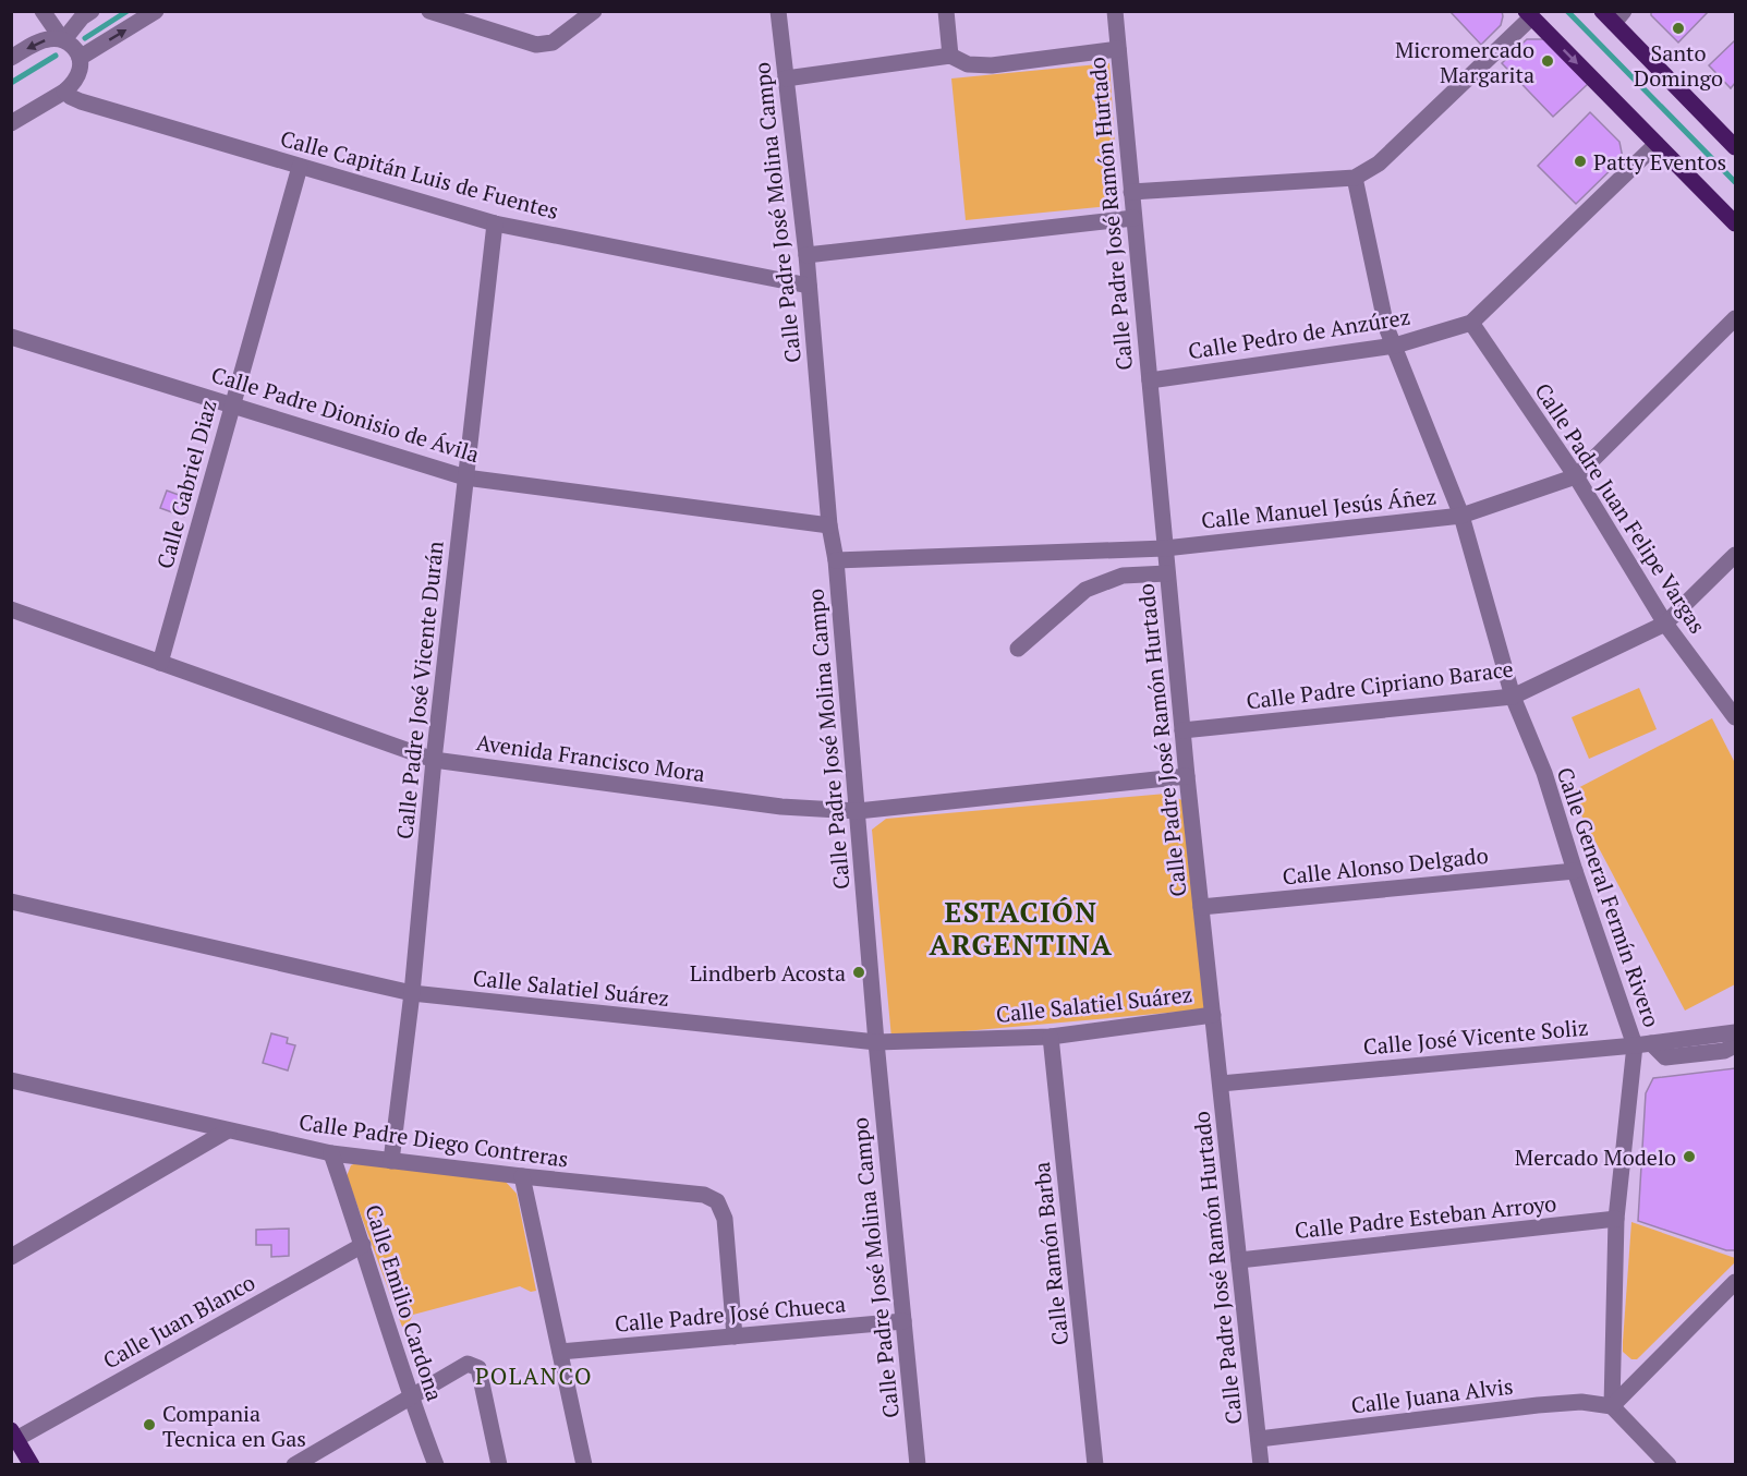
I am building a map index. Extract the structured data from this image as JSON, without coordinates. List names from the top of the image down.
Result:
{
  "streets": {
    "street": [
      "Calle Capitán Luis de Fuentes",
      "Calle Padre José Molina Campo",
      "Calle Padre José Ramón Hurtado",
      "Calle Pedro de Anzúrez",
      "Calle Padre Dionisio de Ávila",
      "Calle Gabriel Diaz",
      "Calle Manuel Jesús Áñez",
      "Calle Padre Juan Felipe Vargas",
      "Calle Padre Cipriano Barace",
      "Calle Padre José Vicente Durán",
      "Avenida Francisco Mora",
      "Calle Alonso Delgado",
      "Calle General Fermín Rivero",
      "Calle Salatiel Suárez",
      "Calle José Vicente Soliz",
      "Calle Padre Diego Contreras",
      "Calle Padre Esteban Arroyo",
      "Calle Ramón Barba",
      "Calle Emilio Cardona",
      "Calle Padre José Chueca",
      "Calle Juan Blanco",
      "Calle Juana Alvis"
    ]
  },
  "crossings": [
    ["Calle Capitán Luis de Fuentes", "Calle Padre José Molina Campo"],
    ["Calle Capitán Luis de Fuentes", "Calle Gabriel Diaz"],
    ["Calle Capitán Luis de Fuentes", "Calle Padre José Vicente Durán"],
    ["Calle Padre José Molina Campo", "Calle Padre Dionisio de Ávila"],
    ["Calle Padre José Molina Campo", "Calle Manuel Jesús Áñez"],
    ["Calle Padre José Molina Campo", "Avenida Francisco Mora"],
    ["Calle Padre José Molina Campo", "Calle Salatiel Suárez"],
    ["Calle Padre José Molina Campo", "Calle Padre José Chueca"],
    ["Calle Padre José Ramón Hurtado", "Calle Pedro de Anzúrez"],
    ["Calle Padre José Ramón Hurtado", "Calle Manuel Jesús Áñez"],
    ["Calle Padre José Ramón Hurtado", "Calle Padre Cipriano Barace"],
    ["Calle Padre José Ramón Hurtado", "Avenida Francisco Mora"],
    ["Calle Padre José Ramón Hurtado", "Calle Alonso Delgado"],
    ["Calle Padre José Ramón Hurtado", "Calle Salatiel Suárez"],
    ["Calle Padre José Ramón Hurtado", "Calle José Vicente Soliz"],
    ["Calle Padre José Ramón Hurtado", "Calle Padre Esteban Arroyo"],
    ["Calle Padre José Ramón Hurtado", "Calle Juana Alvis"],
    ["Calle Pedro de Anzúrez", "Calle Padre Juan Felipe Vargas"],
    ["Calle Pedro de Anzúrez", "Calle General Fermín Rivero"],
    ["Calle Padre Dionisio de Ávila", "Calle Gabriel Diaz"],
    ["Calle Padre Dionisio de Ávila", "Calle Padre José Vicente Durán"],
    ["Calle Gabriel Diaz", "Avenida Francisco Mora"],
    ["Calle Manuel Jesús Áñez", "Calle Padre Juan Felipe Vargas"],
    ["Calle Manuel Jesús Áñez", "Calle General Fermín Rivero"],
    ["Calle Padre Juan Felipe Vargas", "Calle Padre Cipriano Barace"],
    ["Calle Padre Cipriano Barace", "Calle General Fermín Rivero"],
    ["Calle Padre José Vicente Durán", "Avenida Francisco Mora"],
    ["Calle Padre José Vicente Durán", "Calle Salatiel Suárez"],
    ["Calle Padre José Vicente Durán", "Calle Padre Diego Contreras"],
    ["Calle Alonso Delgado", "Calle General Fermín Rivero"],
    ["Calle General Fermín Rivero", "Calle José Vicente Soliz"],
    ["Calle General Fermín Rivero", "Calle Padre Esteban Arroyo"],
    ["Calle General Fermín Rivero", "Calle Juana Alvis"],
    ["Calle Salatiel Suárez", "Calle Ramón Barba"],
    ["Calle Padre Diego Contreras", "Calle Emilio Cardona"],
    ["Calle Padre Diego Contreras", "Calle Padre José Chueca"],
    ["Calle Emilio Cardona", "Calle Juan Blanco"]
  ],
  "districts": ["ESTACIÓN ARGENTINA", "POLANCO"],
  "places": [
    "Santo Domingo",
    "Micromercado Margarita",
    "Patty Eventos",
    "Lindberb Acosta",
    "Mercado Modelo",
    "Compania Tecnica en Gas"
  ]
}
